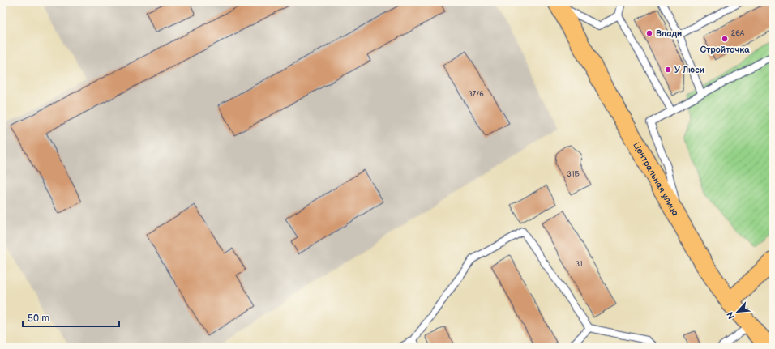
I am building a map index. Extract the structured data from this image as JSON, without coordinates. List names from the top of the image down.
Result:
{
  "streets": {
    "main road": ["Центральная улица"]
  },
  "places": ["Влади", "Стройточка", "У Люси"],
  "house_numbers": [
    "26А",
    "37/6",
    "31Б",
    "31"
  ],
  "scale_bar": "50 m",
  "north": "bottom left"
}
